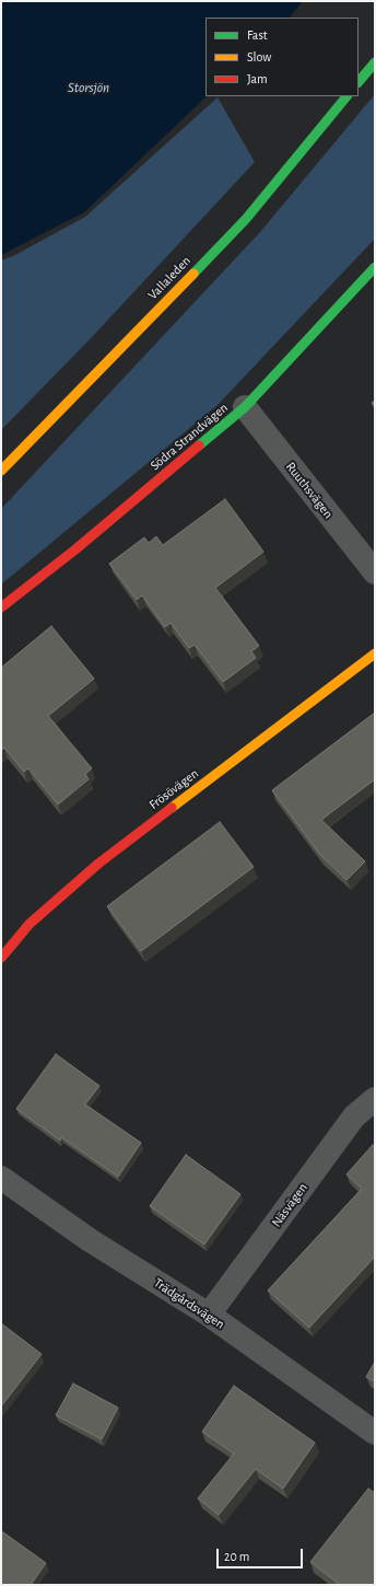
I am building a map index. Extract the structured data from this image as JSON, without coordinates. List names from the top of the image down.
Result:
{
  "streets": {
    "street": [
      "Vallaleden",
      "Södra Strandvägen",
      "Ruuthsvägen",
      "Frösövägen",
      "Näsvägen",
      "Trädgårdsvägen"
    ]
  },
  "crossings": [
    ["Södra Strandvägen", "Ruuthsvägen"],
    ["Näsvägen", "Trädgårdsvägen"]
  ],
  "water": ["Storsjön"],
  "legend": ["Fast", "Slow", "Jam"],
  "scale_bar": "20 m"
}
